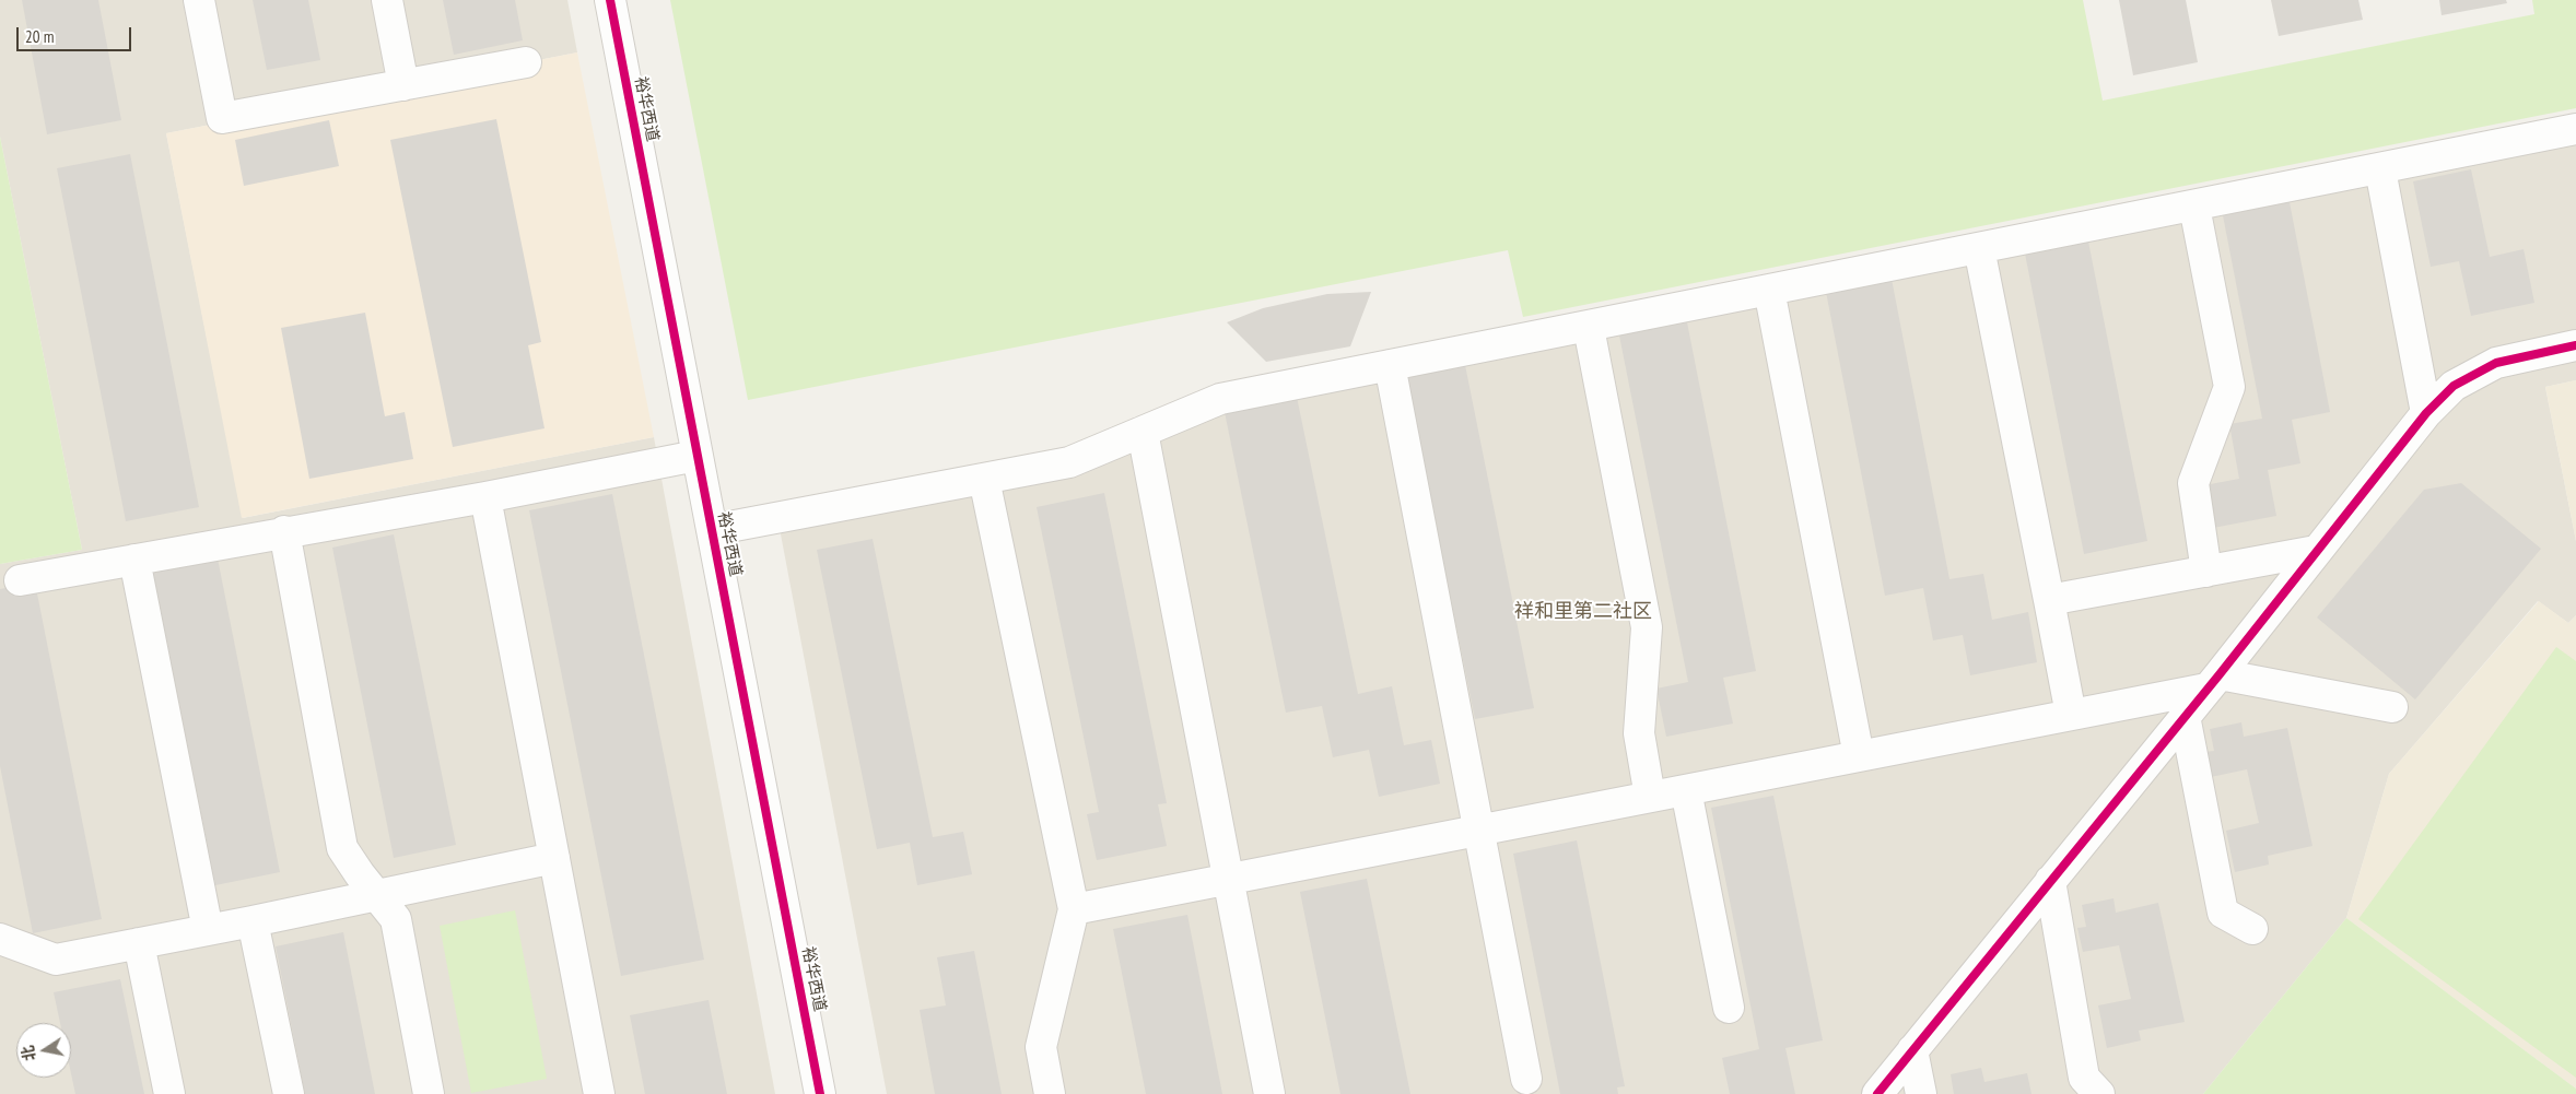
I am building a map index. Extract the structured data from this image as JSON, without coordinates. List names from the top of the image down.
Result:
{
  "streets": {
    "street": ["裕华西道"]
  },
  "districts": ["祥和里第二社区"],
  "scale_bar": "20 m",
  "north": "left"
}
